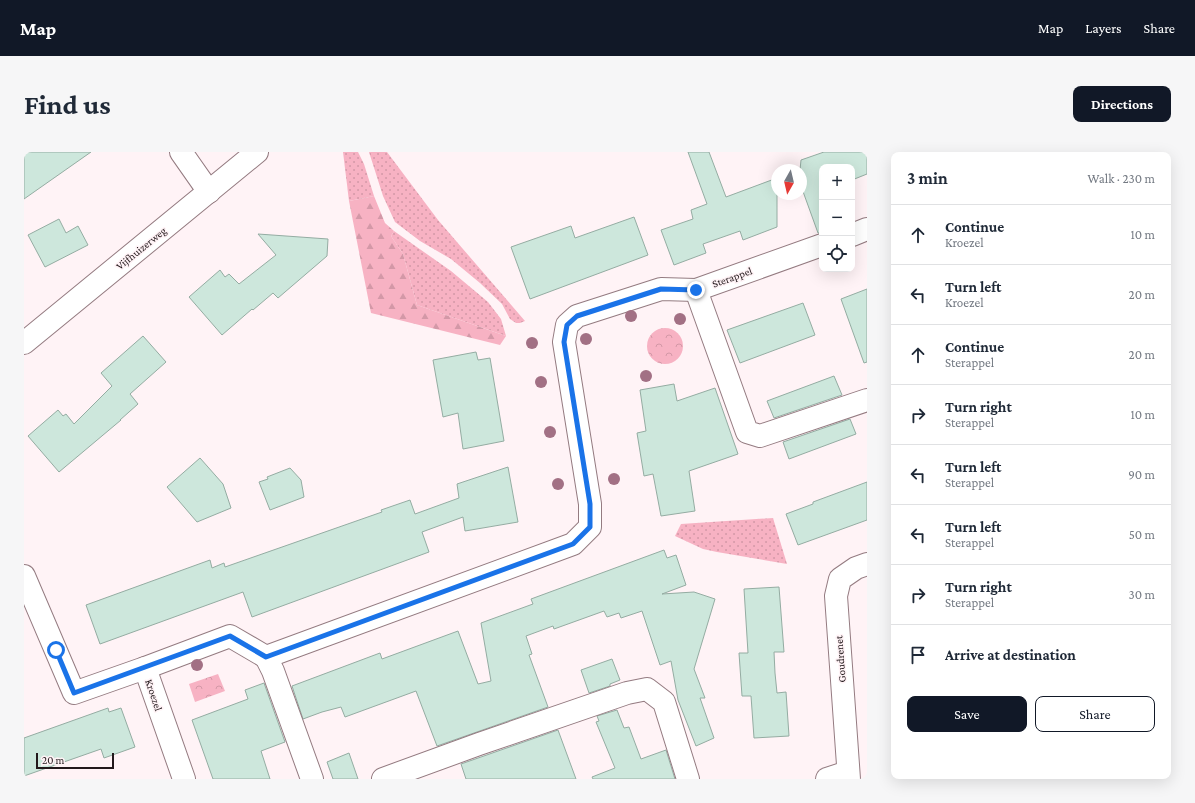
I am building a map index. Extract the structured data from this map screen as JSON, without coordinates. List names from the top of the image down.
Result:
{
  "streets": {
    "street": [
      "Vijfhuizerweg",
      "Sterappel",
      "Goudrenet",
      "Kroezel"
    ]
  },
  "scale_bar": "20 m",
  "north": "bottom",
  "page": {
    "header": "Map",
    "nav": ["Map", "Layers", "Share"],
    "buttons": [
      "Directions",
      ["Save", "Share"]
    ],
    "title": "Find us",
    "heading": ["3 min", "Walk · 230 m"],
    "map_buttons": ["+", "−"],
    "list": [
      ["Continue", "Kroezel", "10 m"],
      ["Turn left", "Kroezel", "20 m"],
      ["Continue", "Sterappel", "20 m"],
      ["Turn right", "Sterappel", "10 m"],
      ["Turn left", "Sterappel", "90 m"],
      ["Turn left", "Sterappel", "50 m"],
      ["Turn right", "Sterappel", "30 m"],
      "Arrive at destination"
    ],
    "scale": "20 m"
  }
}
